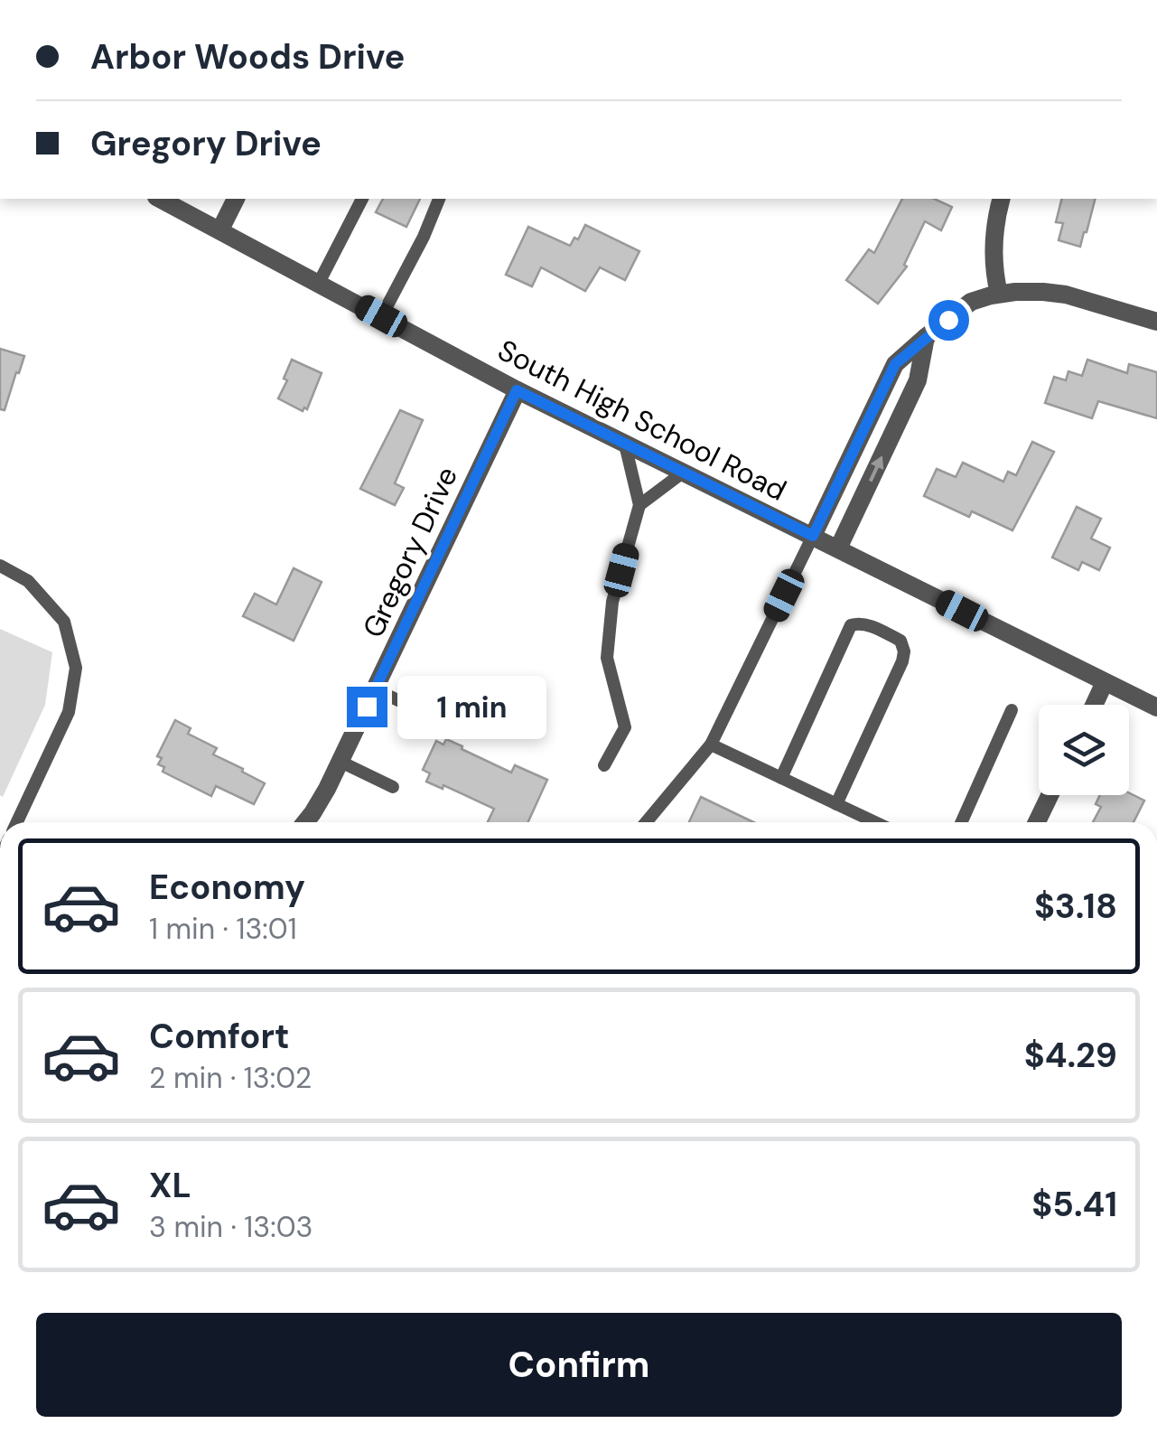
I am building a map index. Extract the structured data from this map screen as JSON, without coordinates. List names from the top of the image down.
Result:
{
  "streets": {
    "street": ["South High School Road", "Gregory Drive"]
  },
  "crossings": [
    ["South High School Road", "Gregory Drive"]
  ],
  "page": {
    "banner": ["Arbor Woods Drive", "Gregory Drive"],
    "bubble": "1 min",
    "list": [
      {
        "name": "Economy",
        "note": "1 min · 13:01",
        "value": "$3.18"
      },
      {
        "name": "Comfort",
        "note": "2 min · 13:02",
        "value": "$4.29"
      },
      {
        "name": "XL",
        "note": "3 min · 13:03",
        "value": "$5.41"
      }
    ],
    "buttons": "Confirm"
  }
}
